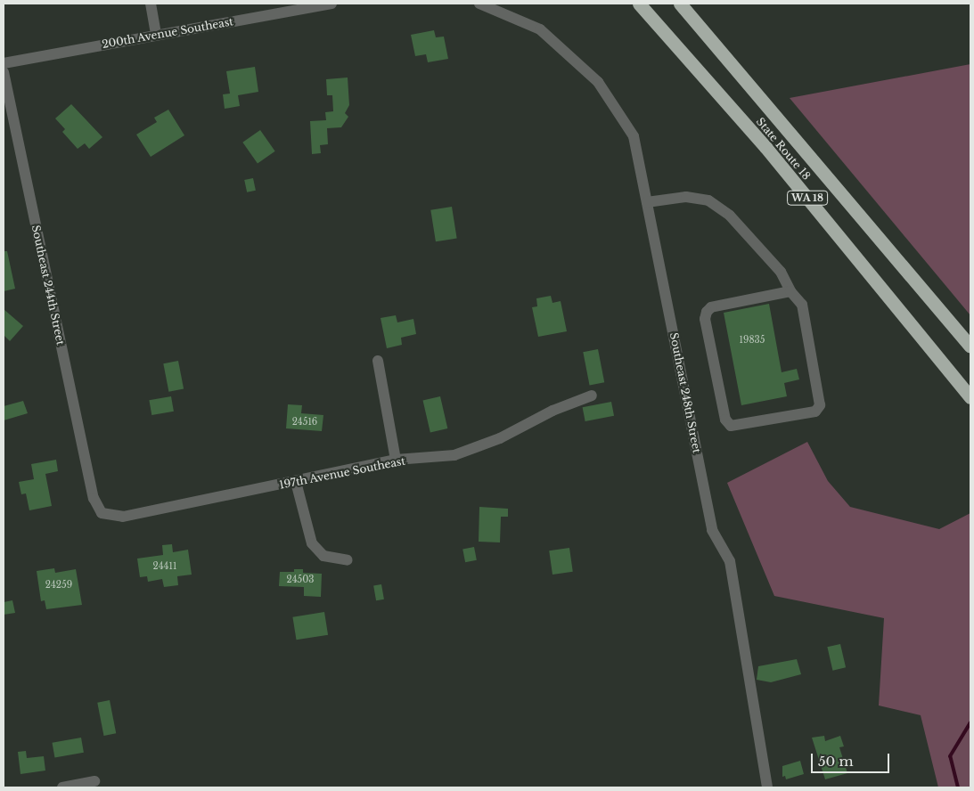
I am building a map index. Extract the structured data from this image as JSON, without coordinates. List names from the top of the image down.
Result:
{
  "streets": {
    "highway": ["State Route 18", "WA 18"],
    "street": [
      "200th Avenue Southeast",
      "Southeast 244th Street",
      "Southeast 248th Street",
      "197th Avenue Southeast"
    ]
  },
  "crossings": [
    ["Southeast 244th Street", "197th Avenue Southeast"]
  ],
  "house_numbers": [
    "19835",
    "24516",
    "24411",
    "24503",
    "24259"
  ],
  "scale_bar": "50 m"
}
